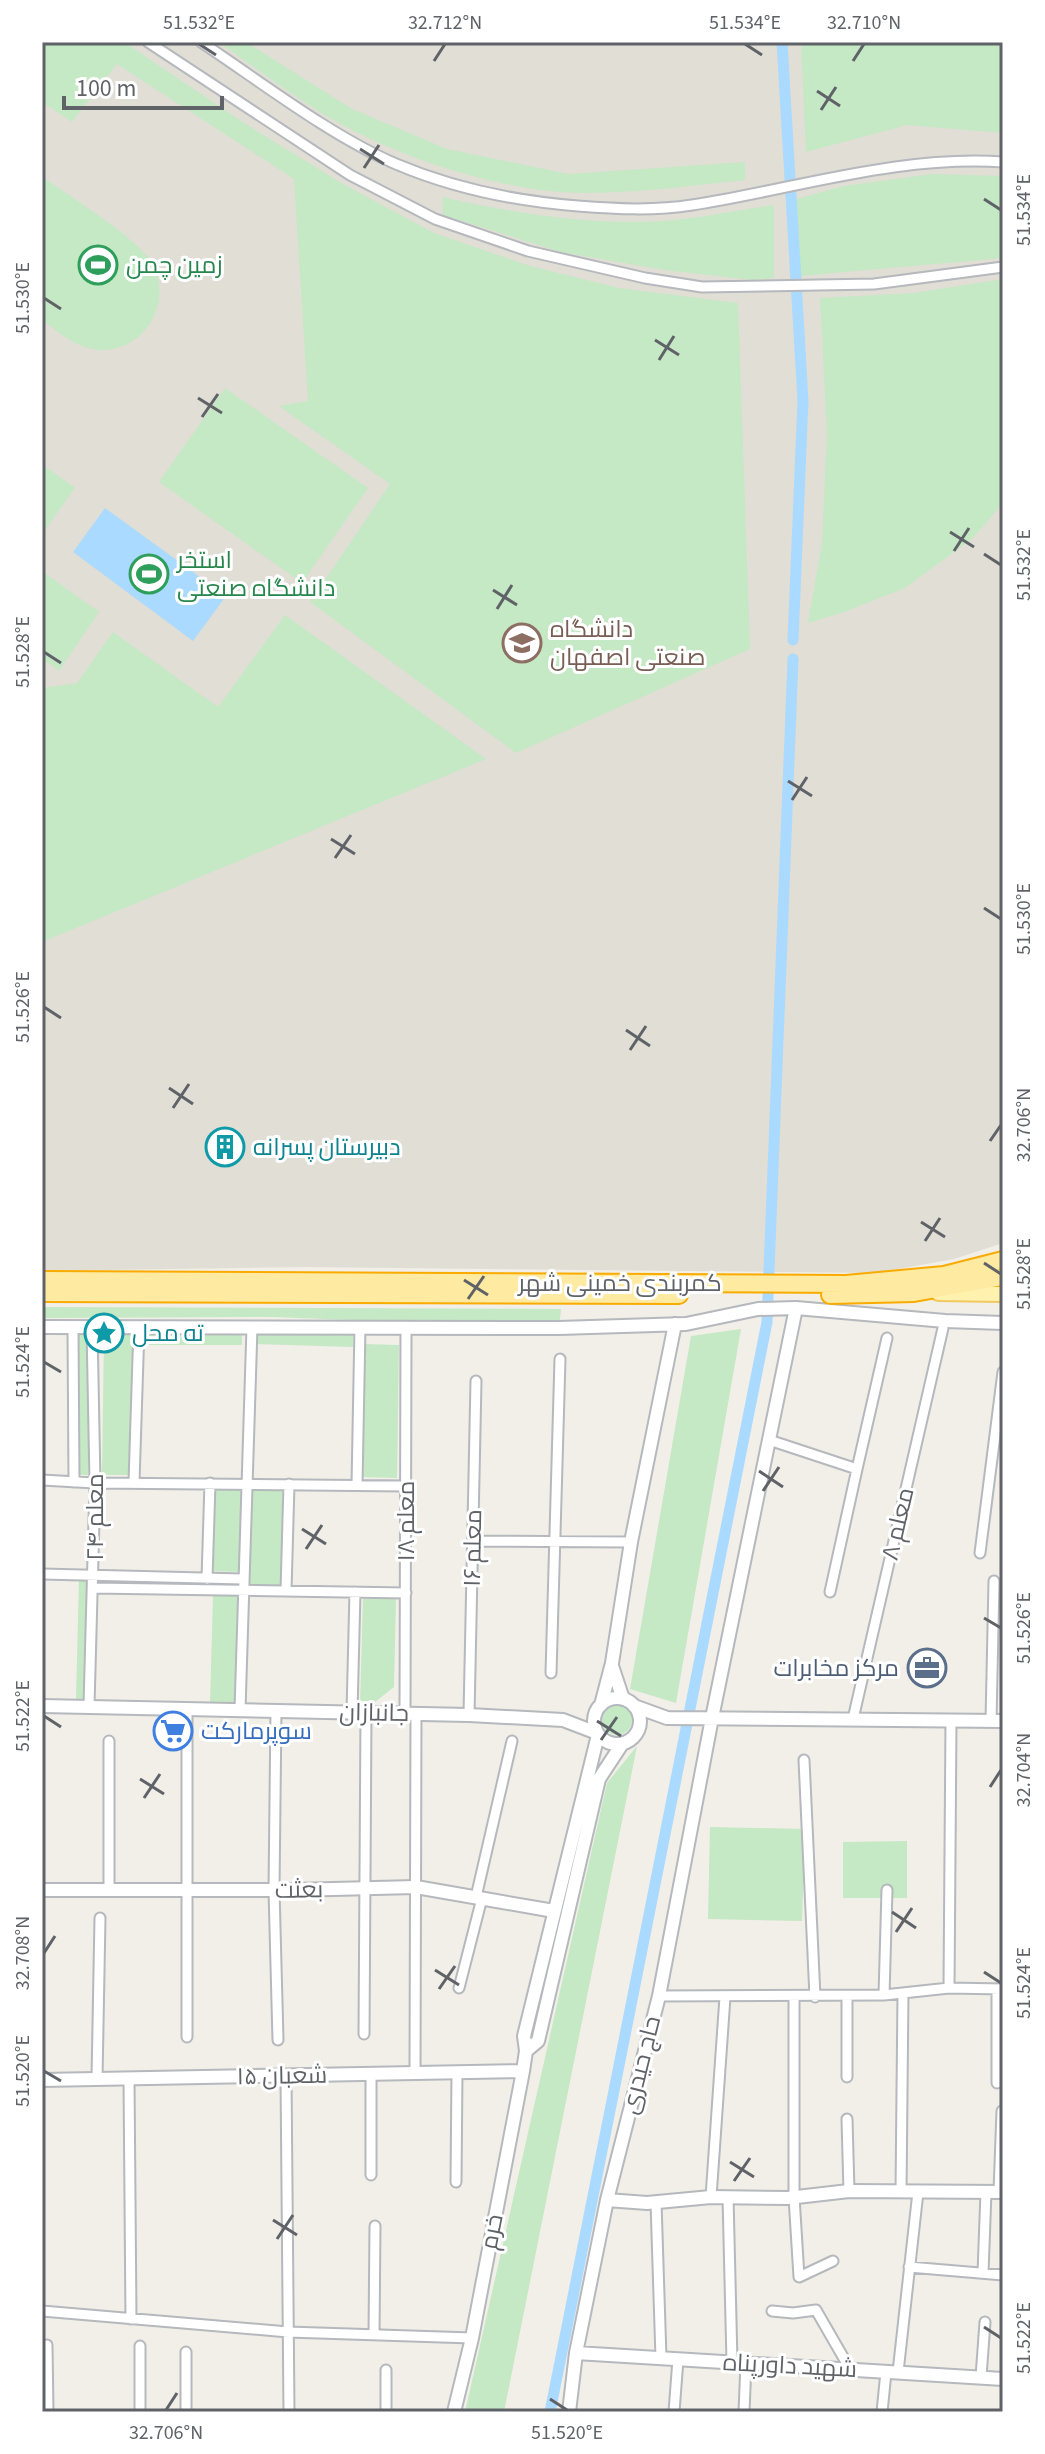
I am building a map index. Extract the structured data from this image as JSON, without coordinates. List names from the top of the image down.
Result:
{
  "streets": {
    "highway": ["کمربندی خمینی شهر"],
    "street": [
      "معلم ۲۴",
      "معلم ۱۸",
      "معلم ۸",
      "معلم ۱۶",
      "جانبازان",
      "بعثت",
      "حاج حیدری",
      "۱۵ شعبان",
      "خرم",
      "شهید داورپناه"
    ]
  },
  "crossings": [
    ["کمربندی خمینی شهر", "حاج حیدری"],
    ["معلم ۲۴", "جانبازان"],
    ["معلم ۱۸", "جانبازان"],
    ["معلم ۱۸", "بعثت"],
    ["معلم ۱۸", "۱۵ شعبان"],
    ["معلم ۱۶", "جانبازان"],
    ["بعثت", "خرم"],
    ["حاج حیدری", "شهید داورپناه"],
    ["۱۵ شعبان", "خرم"]
  ],
  "places": {
    "sports": ["زمین چمن", "استخر دانشگاه صنعتی"],
    "school or university": ["دانشگاه صنعتی اصفهان"],
    "building": ["دبیرستان پسرانه"],
    "place": ["ته محل"],
    "office": ["مرکز مخابرات"],
    "supermarket": ["سوپرمارکت"]
  },
  "scale_bar": "100 m",
  "coordinates": [
    "51.532°E",
    "32.712°N",
    "51.534°E",
    "32.710°N",
    "51.530°E",
    "51.528°E",
    "51.526°E",
    "32.706°N",
    "51.524°E",
    "51.522°E",
    "32.704°N",
    "32.708°N",
    "51.520°E"
  ]
}
